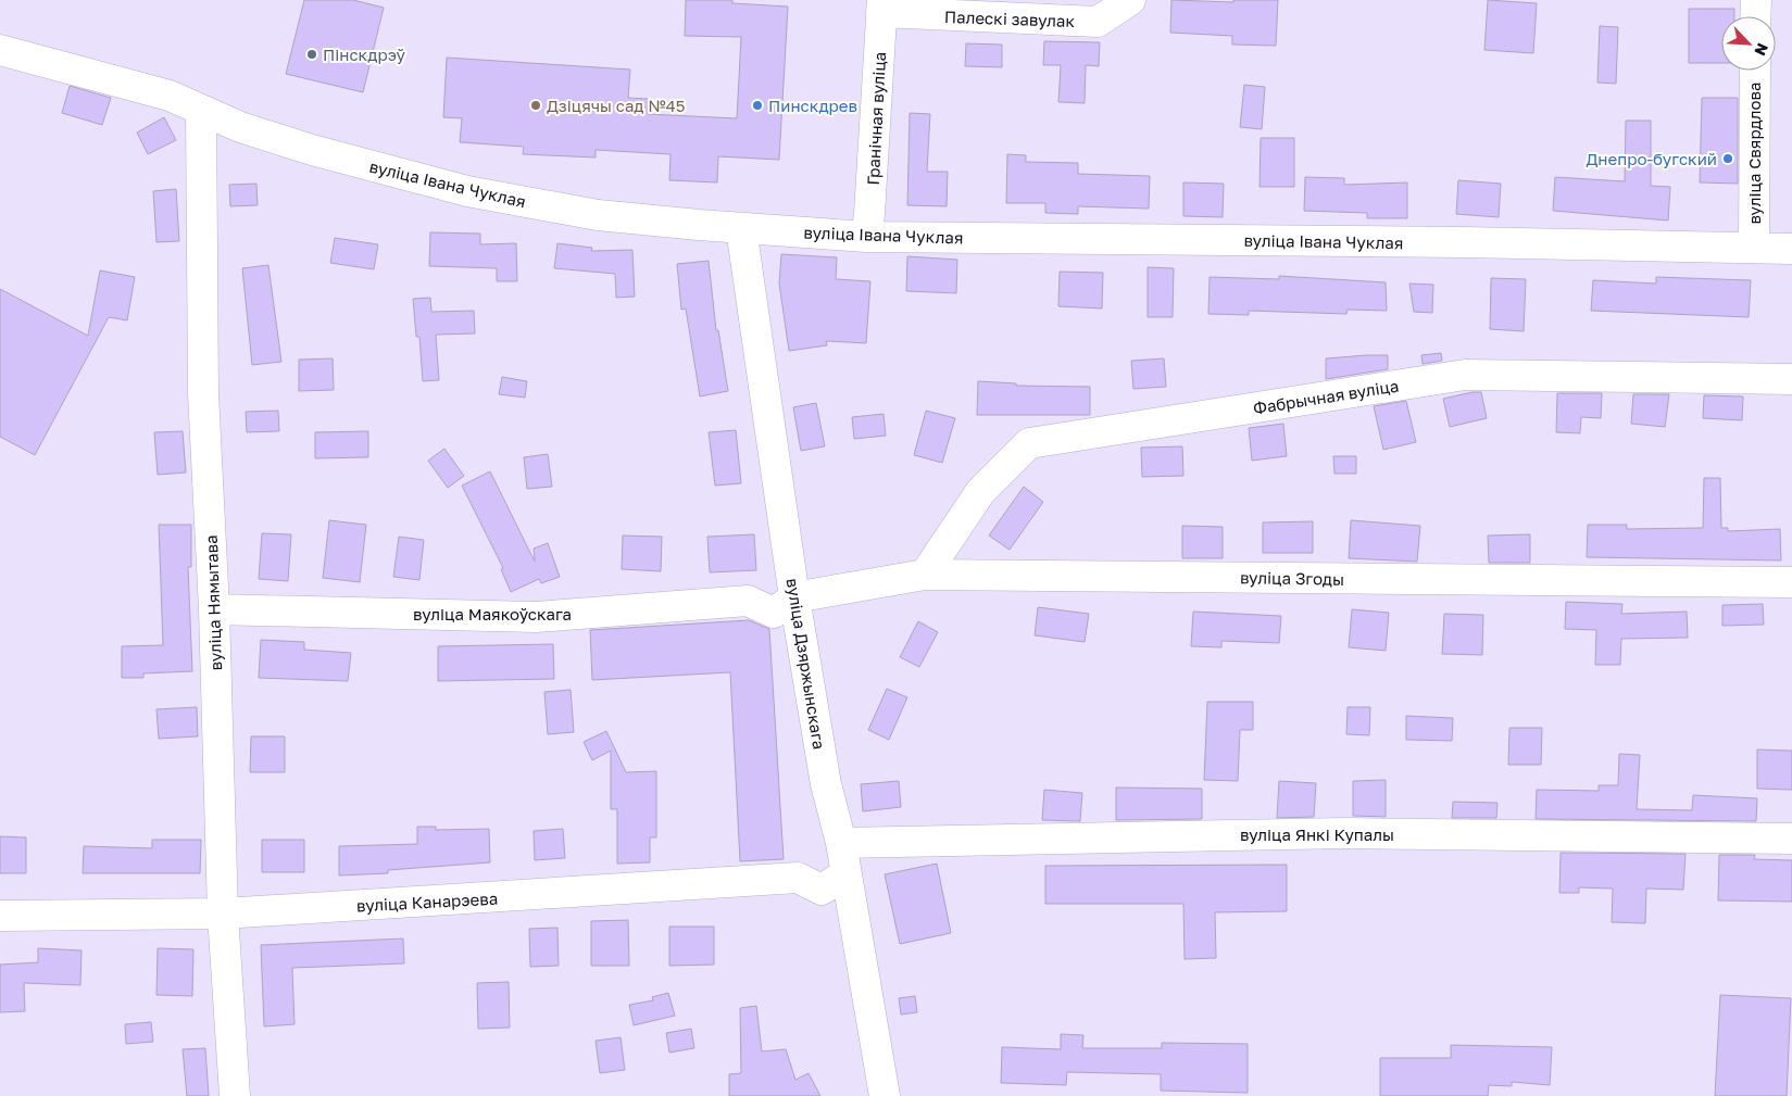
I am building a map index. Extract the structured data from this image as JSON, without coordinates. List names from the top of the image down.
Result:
{
  "streets": {
    "street": [
      "Палескі завулак",
      "Гранічная вуліца",
      "вуліца Свярдлова",
      "вуліца Івана Чуклая",
      "Фабрычная вуліца",
      "вуліца Згоды",
      "вуліца Нямытава",
      "вуліца Маякоўскага",
      "вуліца Дзяржынскага",
      "вуліца Янкі Купалы",
      "вуліца Канарэева"
    ]
  },
  "crossings": [
    ["Палескі завулак", "Гранічная вуліца"],
    ["Гранічная вуліца", "вуліца Івана Чуклая"],
    ["вуліца Свярдлова", "вуліца Івана Чуклая"],
    ["вуліца Івана Чуклая", "вуліца Нямытава"],
    ["вуліца Івана Чуклая", "вуліца Дзяржынскага"],
    ["Фабрычная вуліца", "вуліца Згоды"],
    ["вуліца Згоды", "вуліца Маякоўскага"],
    ["вуліца Згоды", "вуліца Дзяржынскага"],
    ["вуліца Нямытава", "вуліца Маякоўскага"],
    ["вуліца Нямытава", "вуліца Канарэева"],
    ["вуліца Маякоўскага", "вуліца Дзяржынскага"],
    ["вуліца Дзяржынскага", "вуліца Янкі Купалы"],
    ["вуліца Дзяржынскага", "вуліца Канарэева"]
  ],
  "places": [
    "Пінскдрэў",
    "Дзіцячы сад №45",
    "Пинскдрев",
    "Днепро-бугский"
  ],
  "north": "bottom right"
}
